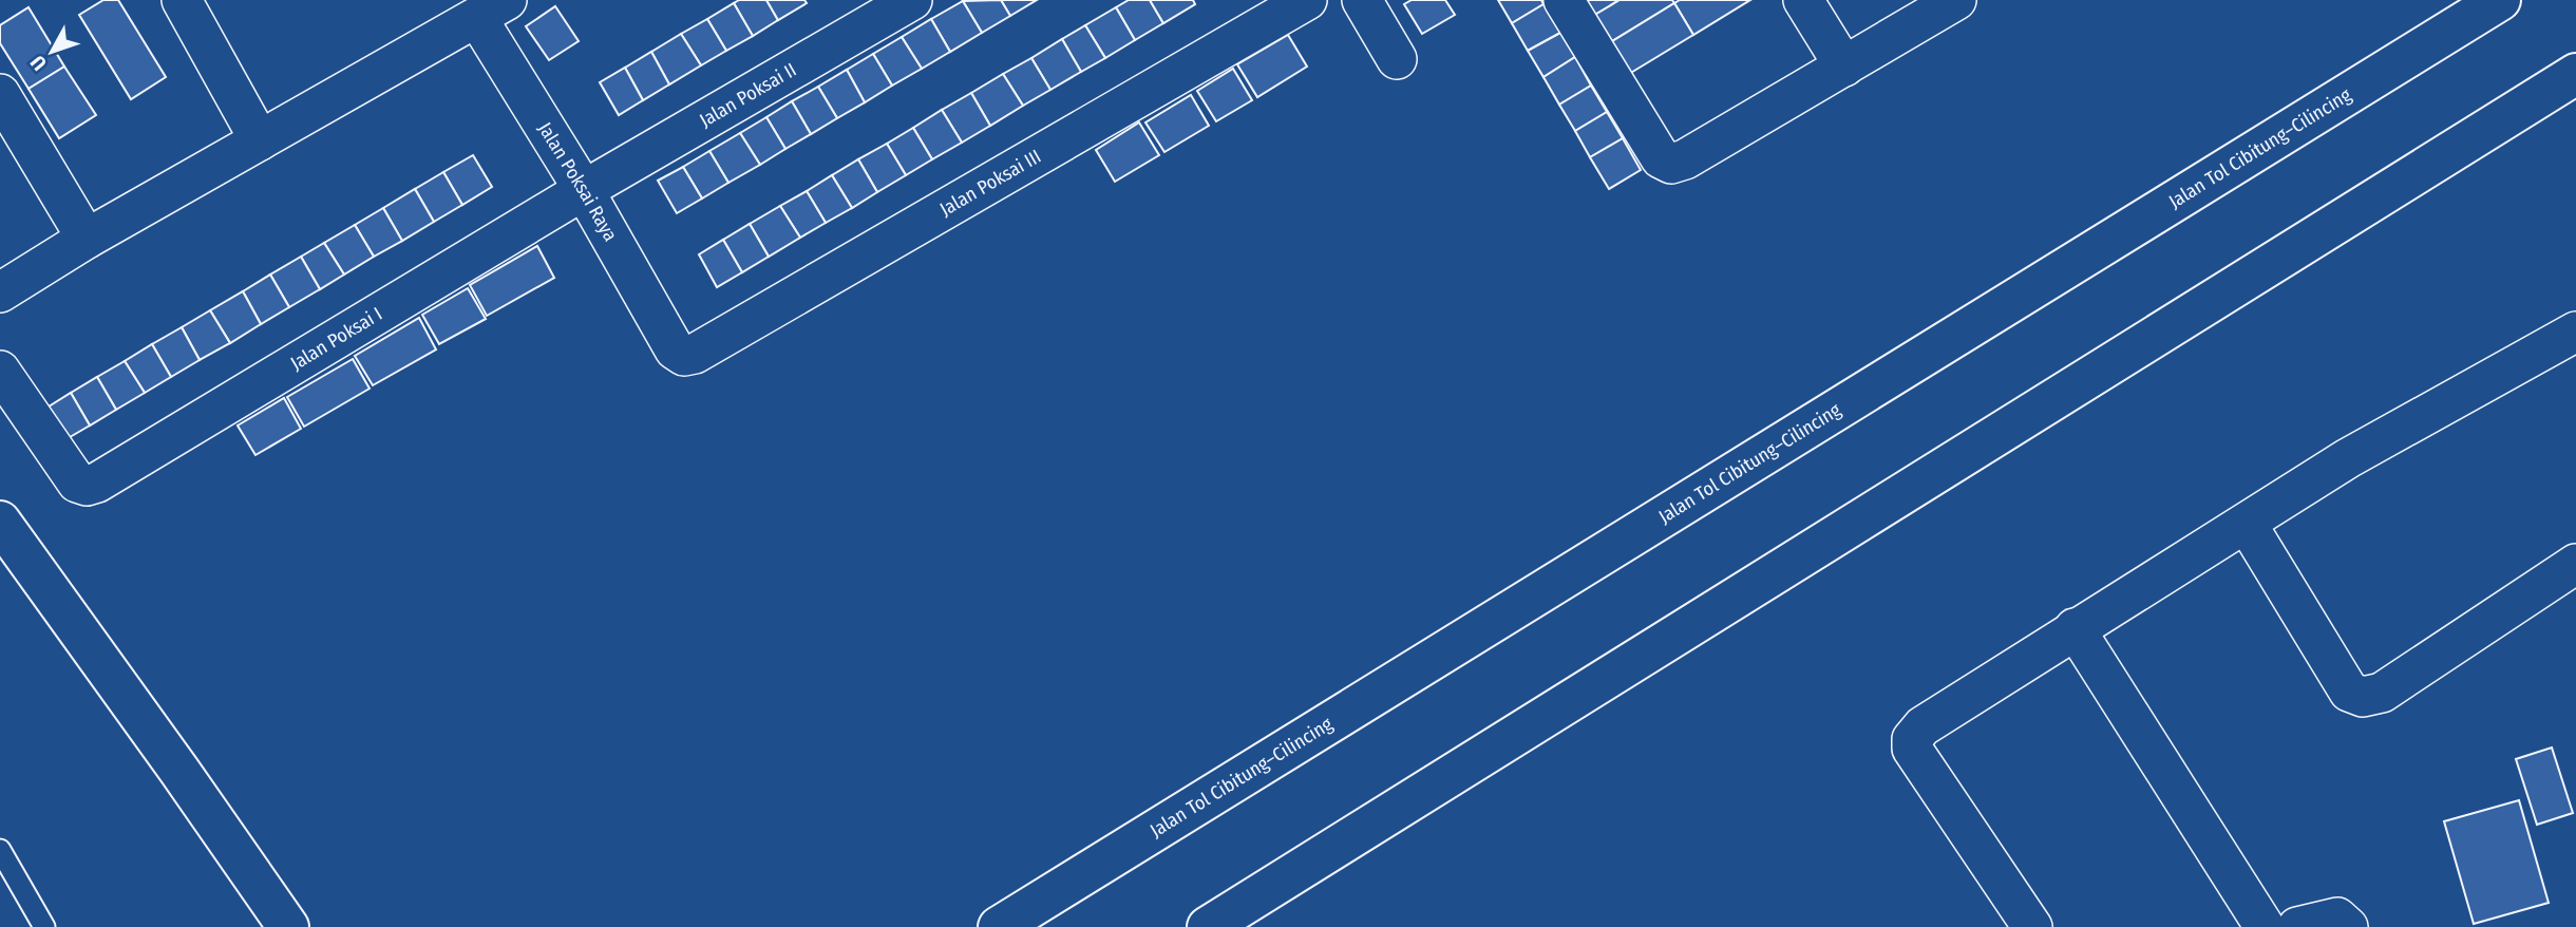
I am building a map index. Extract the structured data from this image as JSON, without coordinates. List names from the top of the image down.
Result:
{
  "streets": {
    "main road": ["Jalan Tol Cibitung–Cilincing"],
    "street": [
      "Jalan Poksai II",
      "Jalan Poksai Raya",
      "Jalan Poksai III",
      "Jalan Poksai I"
    ]
  },
  "crossings": [
    ["Jalan Poksai II", "Jalan Poksai Raya"],
    ["Jalan Poksai II", "Jalan Poksai I"],
    ["Jalan Poksai Raya", "Jalan Poksai III"],
    ["Jalan Poksai Raya", "Jalan Poksai I"]
  ],
  "north": "bottom left"
}
